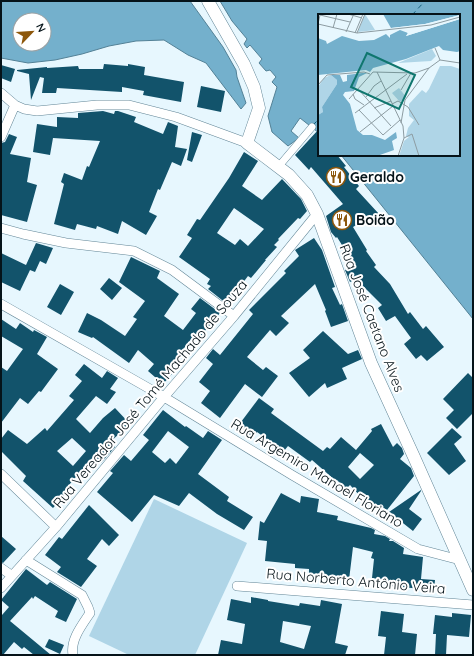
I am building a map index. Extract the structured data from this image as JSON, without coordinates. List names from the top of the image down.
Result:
{
  "streets": {
    "street": [
      "Rua José Caetano Alves",
      "Rua Vereador José Tomé Machado de Souza",
      "Rua Argemiro Manoel Floriano",
      "Rua Norberto Antônio Veira"
    ]
  },
  "crossings": [
    ["Rua José Caetano Alves", "Rua Vereador José Tomé Machado de Souza"],
    ["Rua José Caetano Alves", "Rua Argemiro Manoel Floriano"],
    ["Rua Vereador José Tomé Machado de Souza", "Rua Argemiro Manoel Floriano"]
  ],
  "places": {
    "restaurant": ["Geraldo", "Boião"]
  },
  "north": "top right"
}
